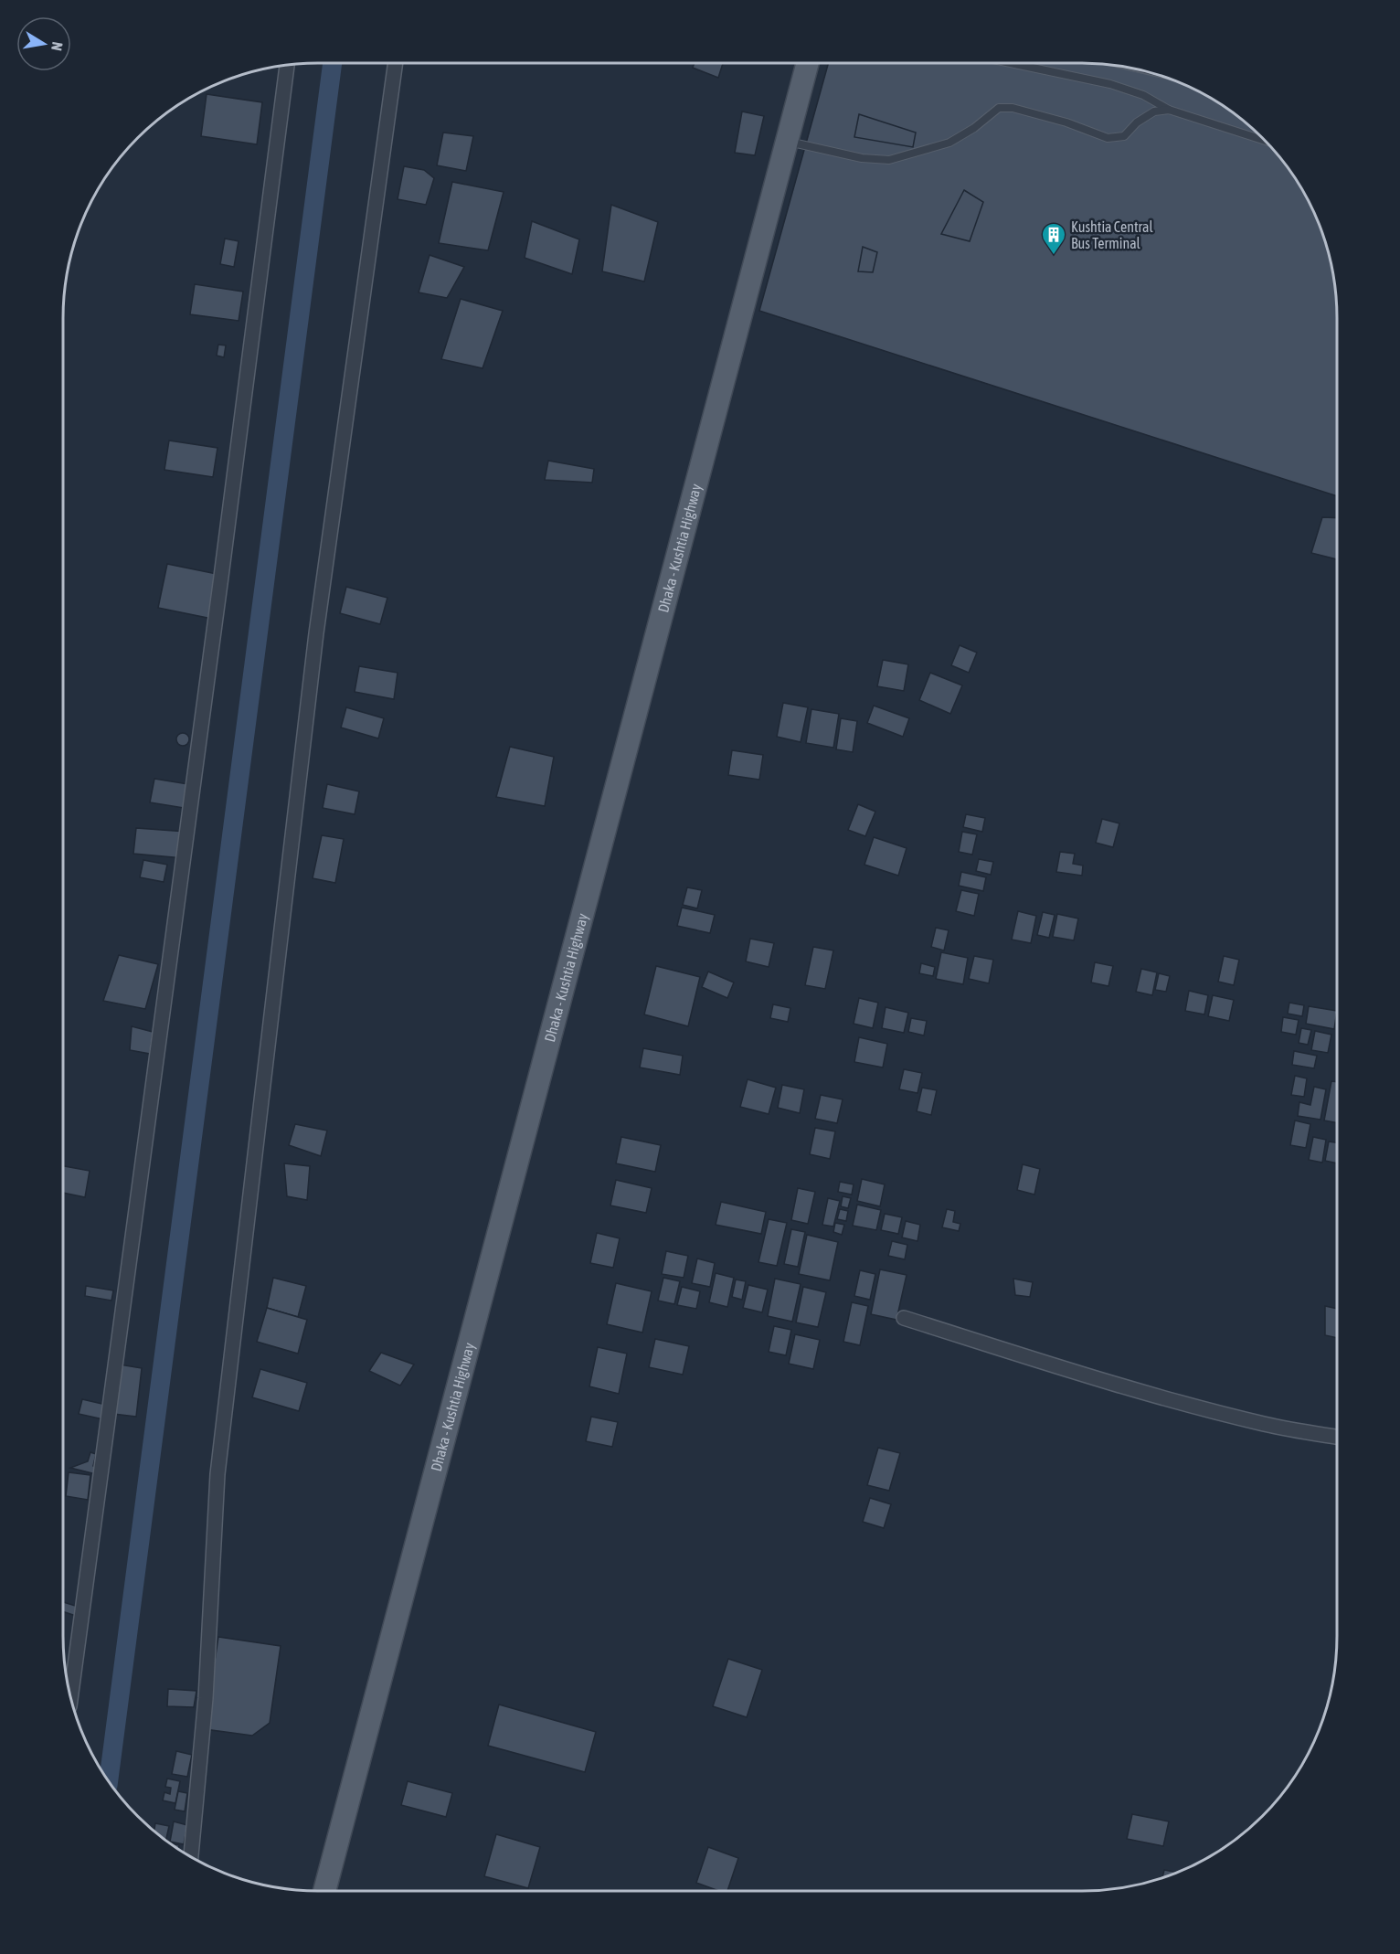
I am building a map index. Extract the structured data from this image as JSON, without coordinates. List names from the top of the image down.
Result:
{
  "streets": {
    "main road": ["Dhaka - Kushtia Highway"]
  },
  "places": {
    "building": ["Kushtia Central Bus Terminal"]
  },
  "north": "right"
}
